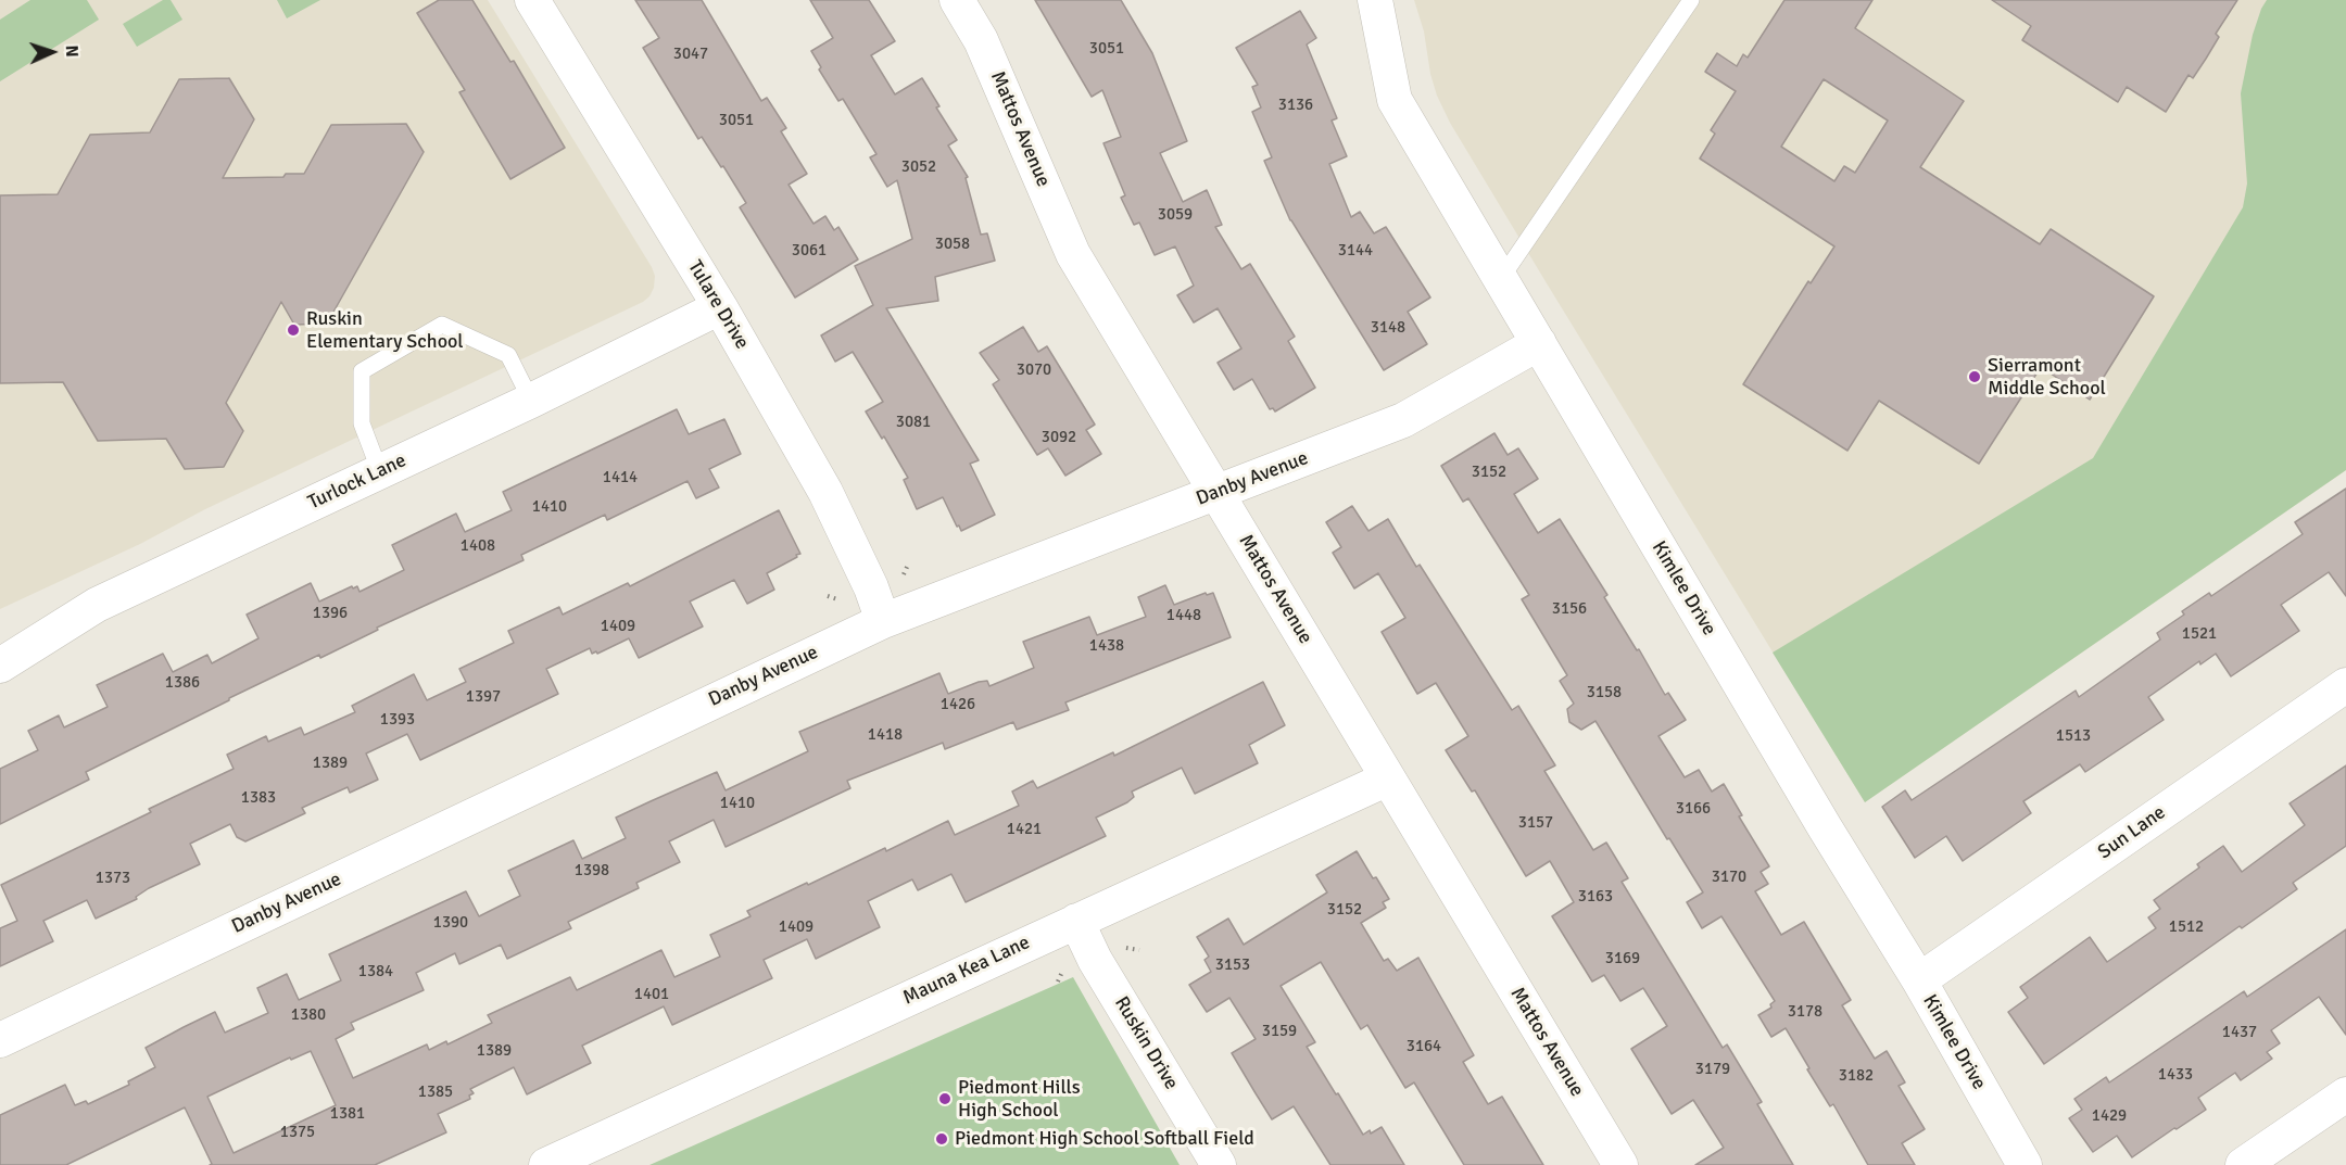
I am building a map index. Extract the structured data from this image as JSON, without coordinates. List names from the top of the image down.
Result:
{
  "streets": {
    "street": [
      "Mattos Avenue",
      "Tulare Drive",
      "Danby Avenue",
      "Turlock Lane",
      "Kimlee Drive",
      "Sun Lane",
      "Mauna Kea Lane",
      "Ruskin Drive"
    ]
  },
  "crossings": [
    ["Mattos Avenue", "Danby Avenue"],
    ["Mattos Avenue", "Mauna Kea Lane"],
    ["Tulare Drive", "Danby Avenue"],
    ["Tulare Drive", "Turlock Lane"],
    ["Danby Avenue", "Kimlee Drive"],
    ["Kimlee Drive", "Sun Lane"],
    ["Mauna Kea Lane", "Ruskin Drive"]
  ],
  "places": [
    "Ruskin Elementary School",
    "Sierramont Middle School",
    "Piedmont Hills High School",
    "Piedmont High School Softball Field"
  ],
  "house_numbers": [
    "3051",
    "3047",
    "3136",
    "3051",
    "3052",
    "3059",
    "3058",
    "3061",
    "3144",
    "3148",
    "3070",
    "3081",
    "3092",
    "3152",
    "1414",
    "1410",
    "1408",
    "3156",
    "1396",
    "1448",
    "1409",
    "1521",
    "1438",
    "1386",
    "3158",
    "1397",
    "1426",
    "1393",
    "1418",
    "1513",
    "1389",
    "1383",
    "1410",
    "3166",
    "3157",
    "1421",
    "1398",
    "3170",
    "1373",
    "3163",
    "3152",
    "1390",
    "1409",
    "1512",
    "3169",
    "3153",
    "1384",
    "1401",
    "3178",
    "1380",
    "3159",
    "1437",
    "3164",
    "1389",
    "3179",
    "1433",
    "3182",
    "1385",
    "1381",
    "1429",
    "1375"
  ],
  "north": "right"
}
